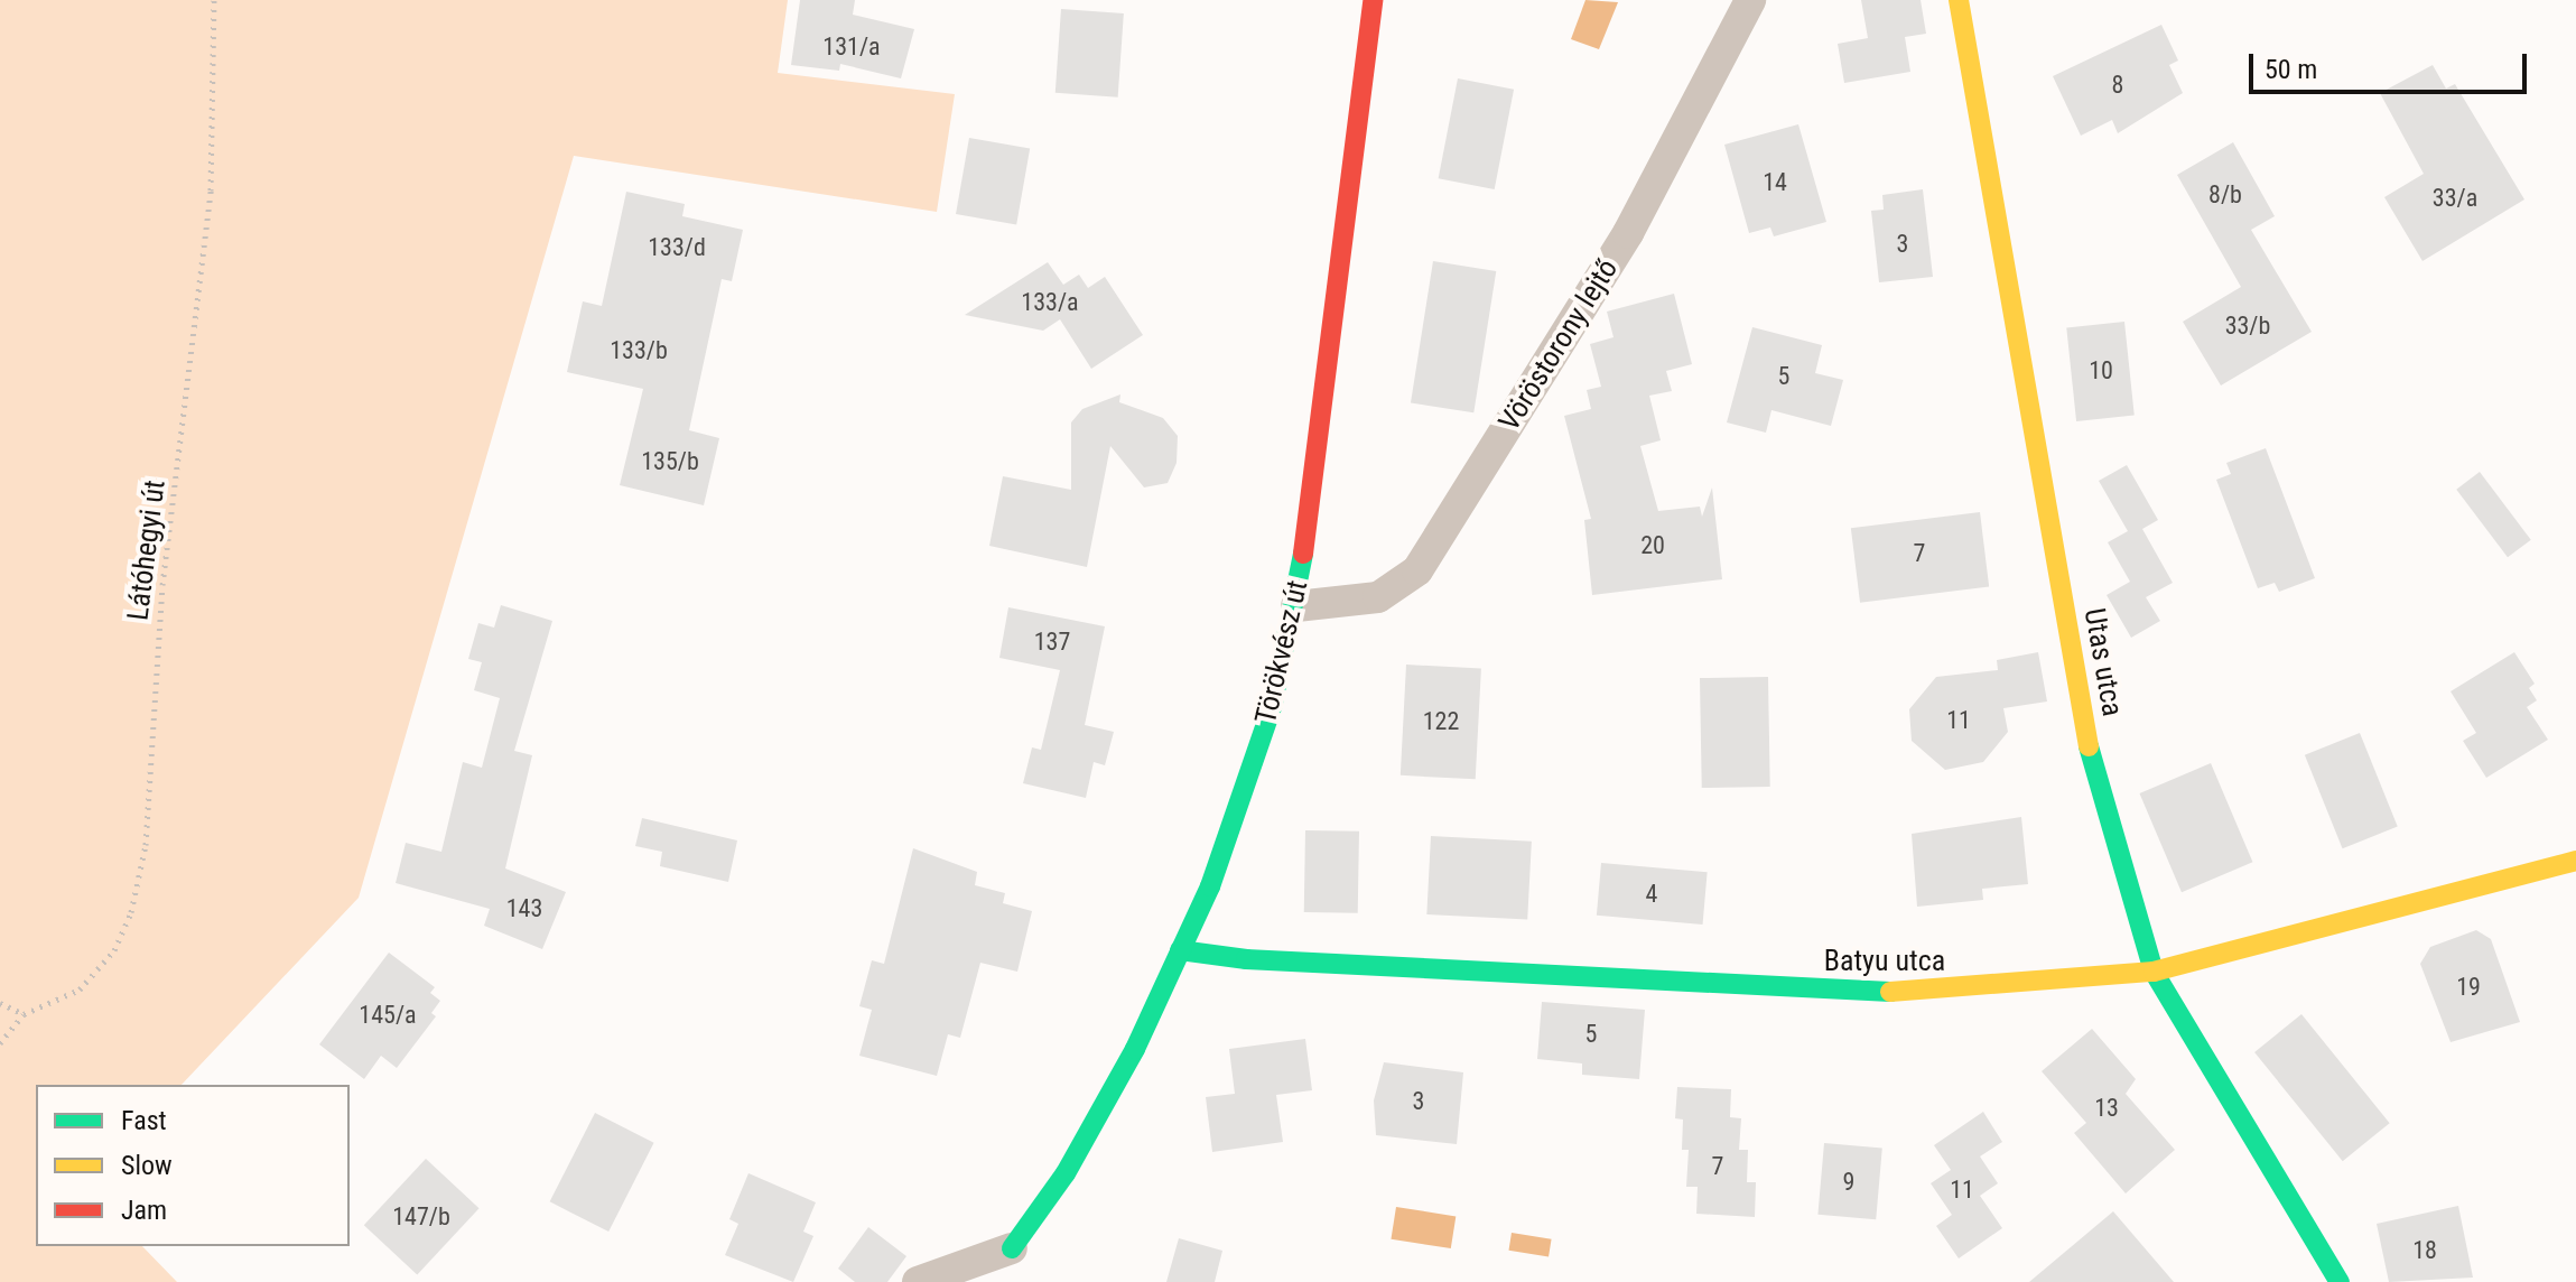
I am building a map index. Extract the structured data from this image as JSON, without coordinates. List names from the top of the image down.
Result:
{
  "streets": {
    "street": [
      "Vöröstorony lejtő",
      "Törökvész út",
      "Utas utca",
      "Batyu utca"
    ],
    "path": ["Látóhegyi út"]
  },
  "crossings": [
    ["Vöröstorony lejtő", "Törökvész út"],
    ["Törökvész út", "Batyu utca"],
    ["Utas utca", "Batyu utca"]
  ],
  "house_numbers": [
    "131/a",
    "8",
    "14",
    "8/b",
    "33/a",
    "3",
    "133/d",
    "133/a",
    "33/b",
    "133/b",
    "10",
    "5",
    "135/b",
    "20",
    "7",
    "137",
    "11",
    "122",
    "4",
    "143",
    "19",
    "145/a",
    "5",
    "3",
    "13",
    "7",
    "9",
    "11",
    "147/b",
    "18"
  ],
  "legend": ["Fast", "Slow", "Jam"],
  "scale_bar": "50 m"
}
